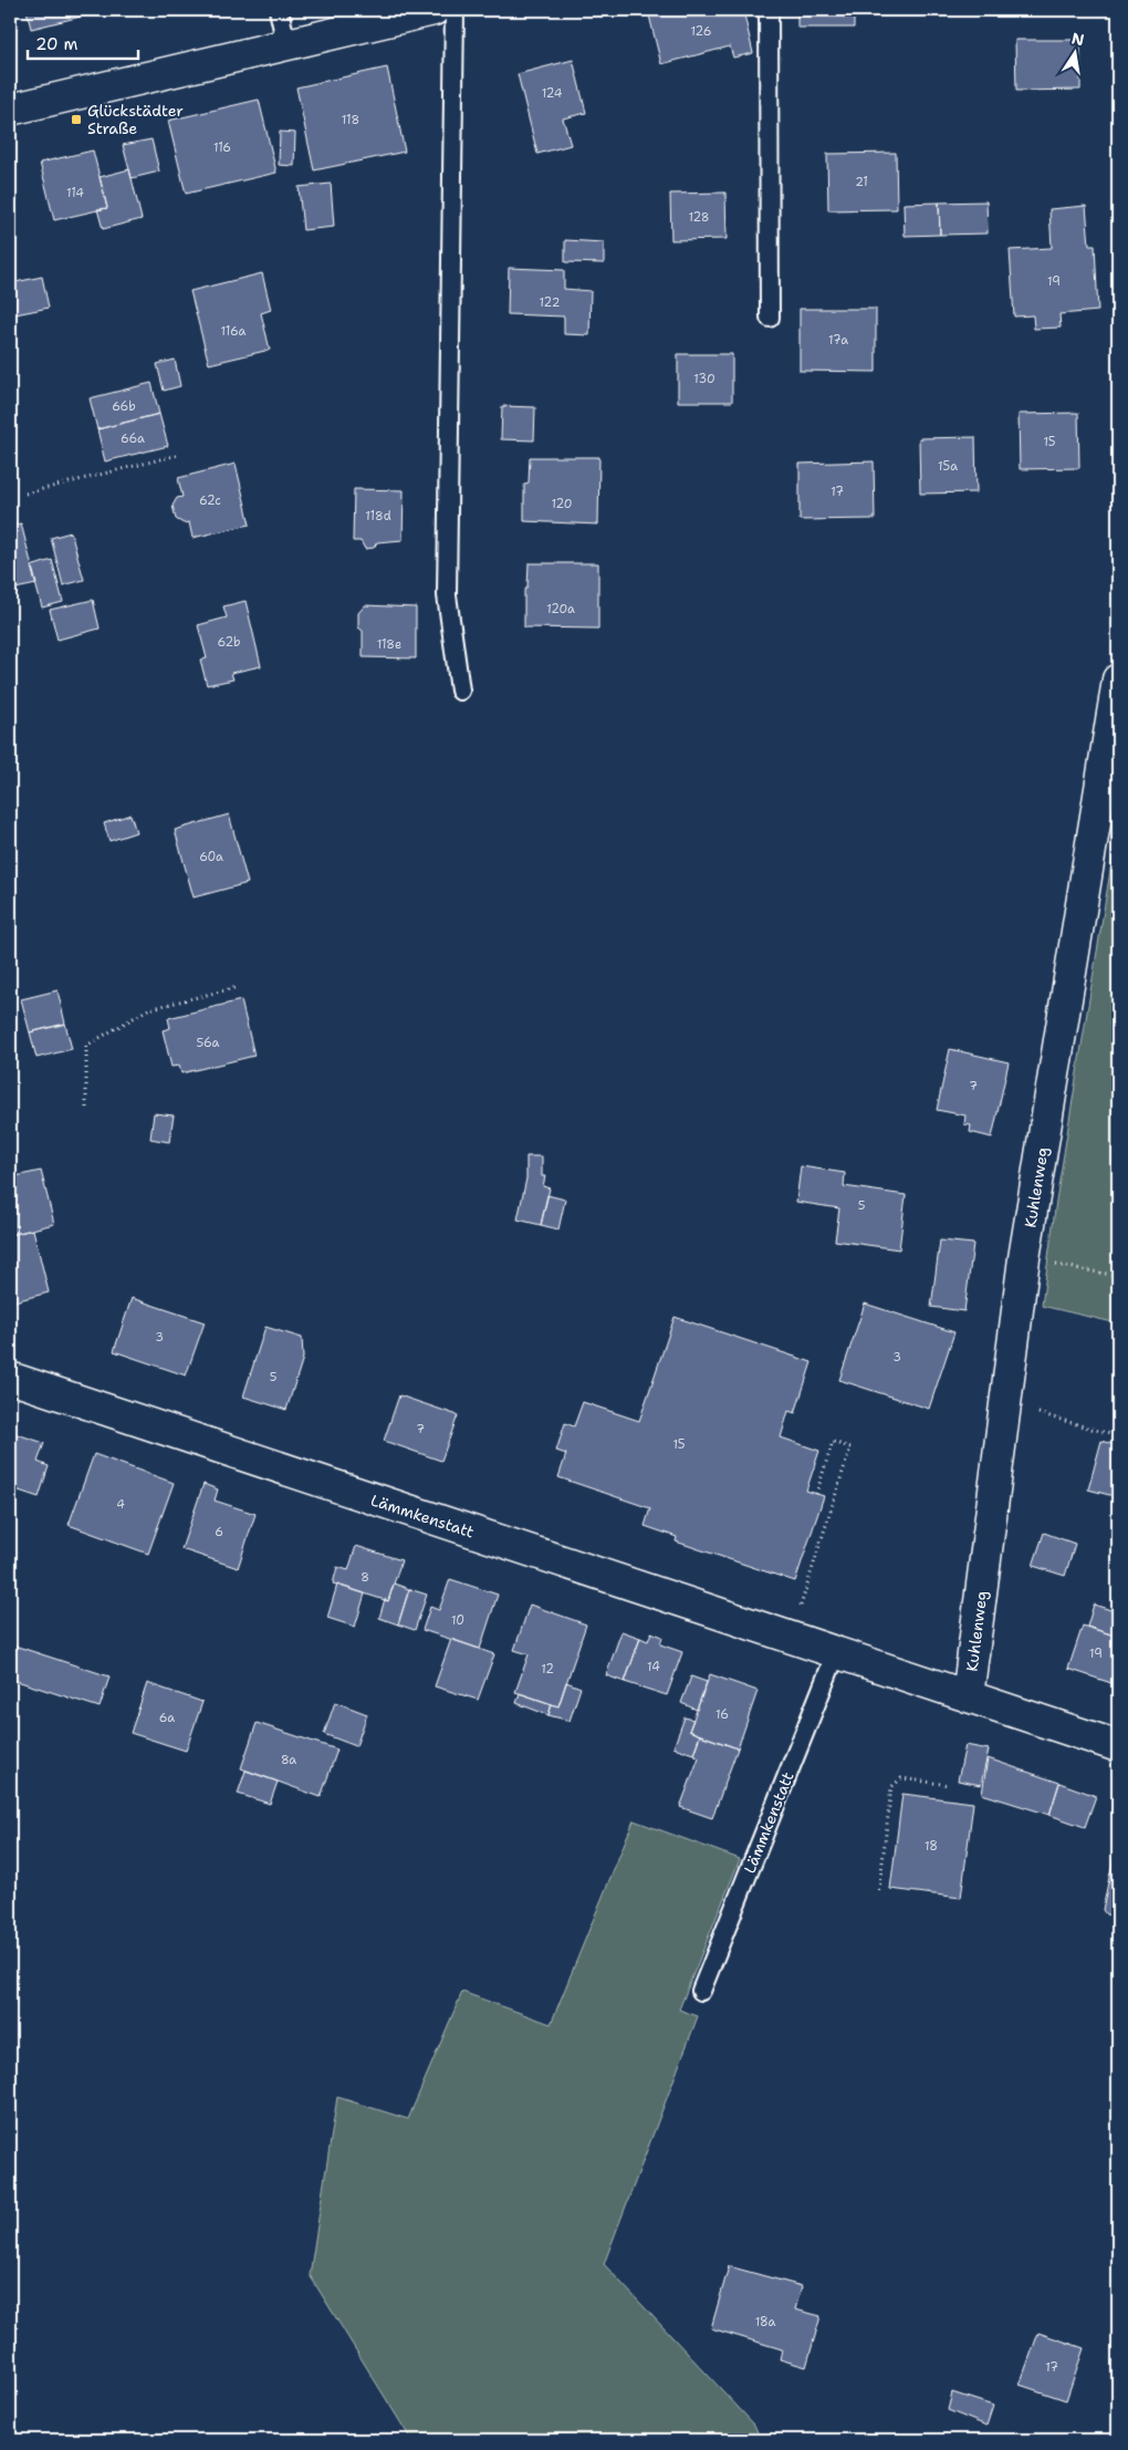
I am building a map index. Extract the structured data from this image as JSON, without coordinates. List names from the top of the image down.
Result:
{
  "streets": {
    "street": ["Kuhlenweg", "Lämmkenstatt"]
  },
  "crossings": [
    ["Kuhlenweg", "Lämmkenstatt"]
  ],
  "places": {
    "transit": ["Glückstädter Straße"]
  },
  "house_numbers": [
    "126",
    "124",
    "118",
    "116",
    "21",
    "114",
    "128",
    "19",
    "122",
    "116a",
    "17a",
    "130",
    "66b",
    "66a",
    "15",
    "15a",
    "17",
    "62c",
    "120",
    "118d",
    "120a",
    "62b",
    "118e",
    "60a",
    "56a",
    "7",
    "5",
    "3",
    "3",
    "5",
    "7",
    "15",
    "4",
    "6",
    "8",
    "10",
    "19",
    "14",
    "12",
    "16",
    "6a",
    "8a",
    "18",
    "18a",
    "17"
  ],
  "scale_bar": "20 m",
  "north": "top"
}
